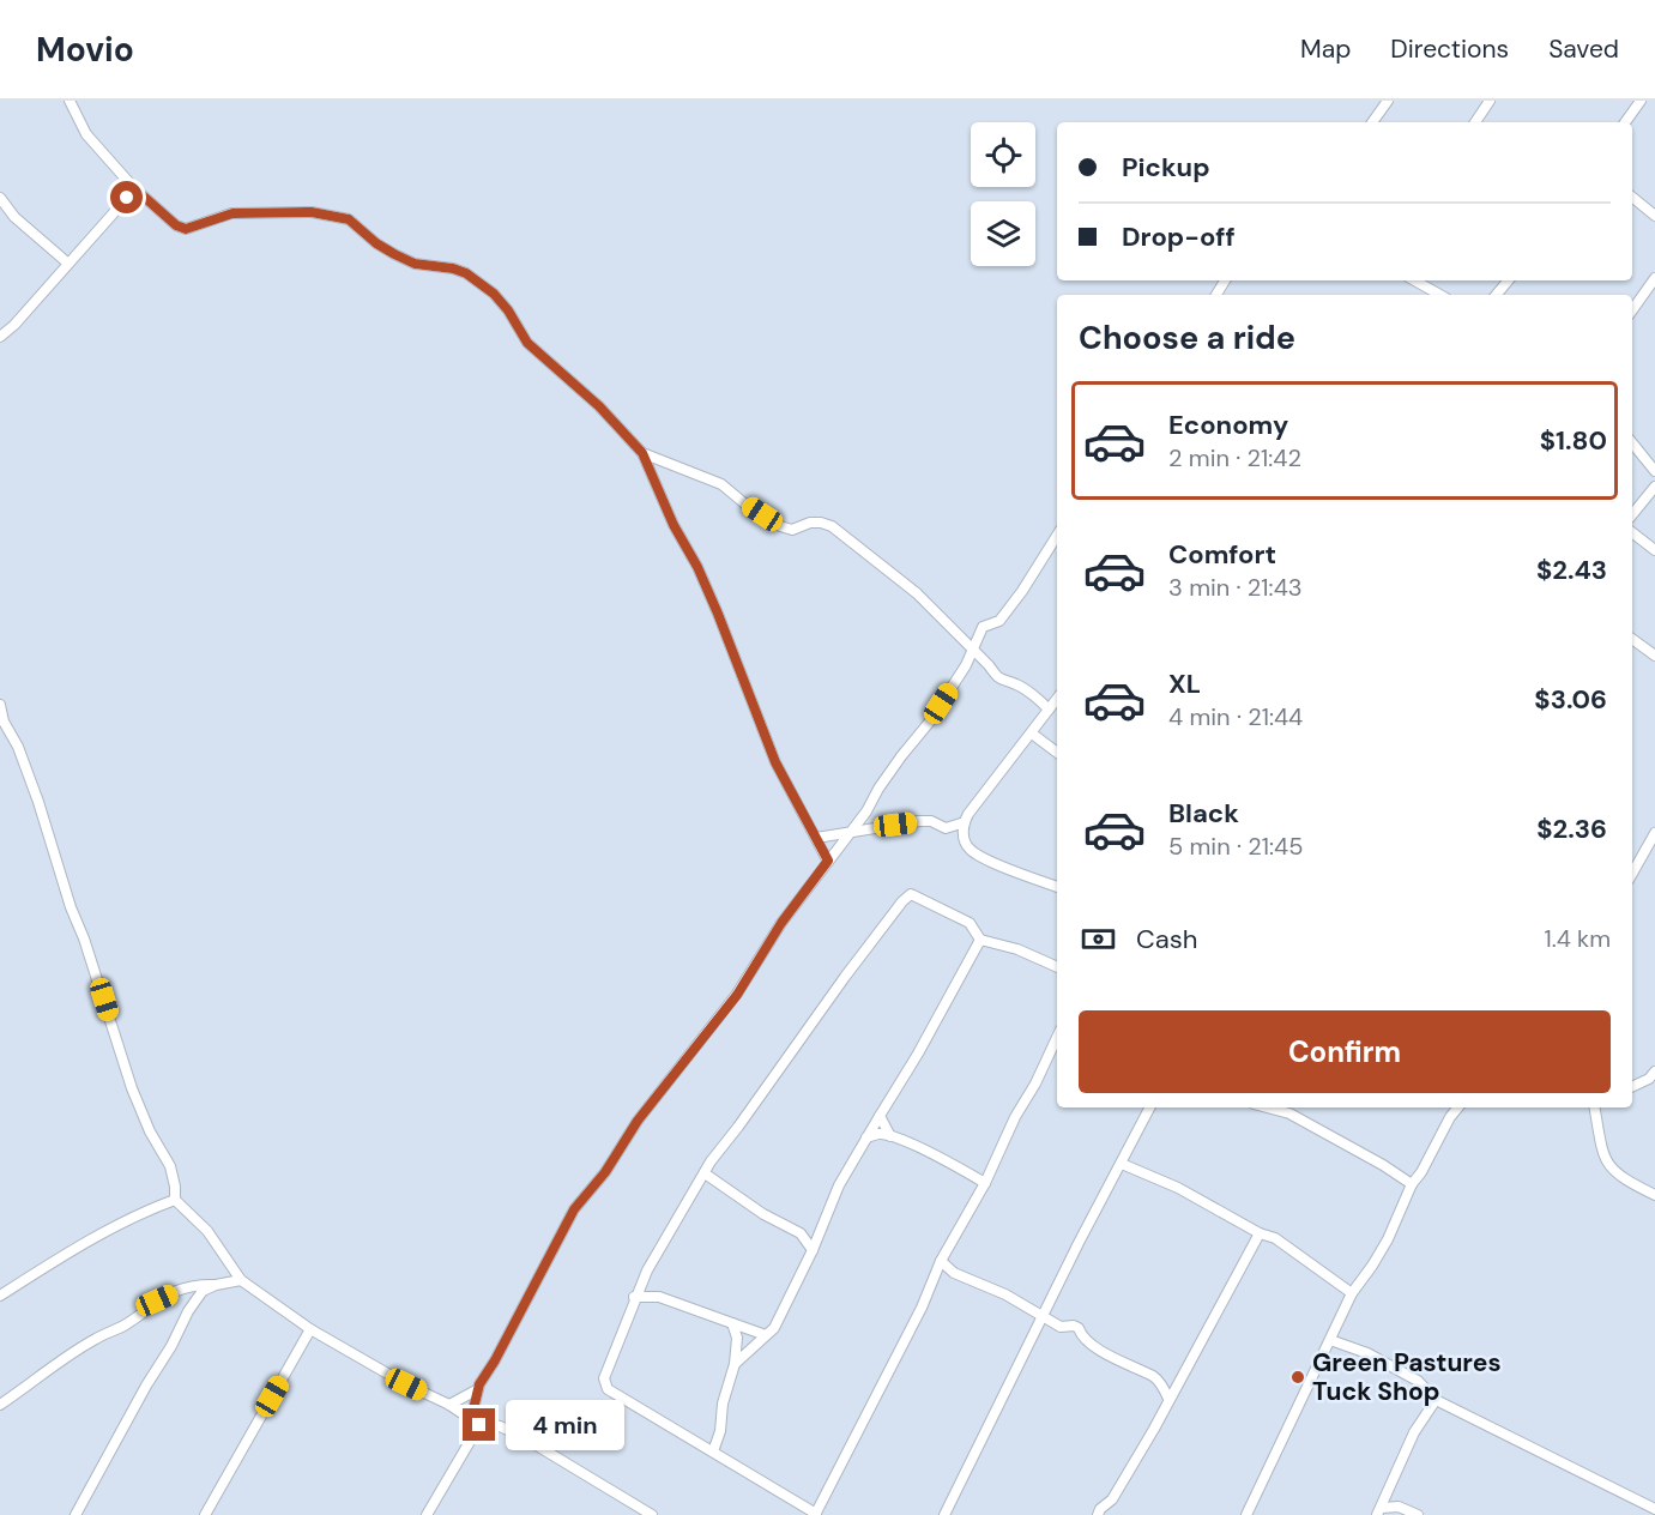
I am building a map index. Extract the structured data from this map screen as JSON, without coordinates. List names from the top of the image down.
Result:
{
  "places": ["Green Pastures Tuck Shop"],
  "page": {
    "header": "Movio",
    "nav": ["Map", "Directions", "Saved"],
    "banner": ["Pickup", "Drop-off"],
    "heading": "Choose a ride",
    "list": [
      {
        "name": "Economy",
        "note": "2 min · 21:42",
        "value": "$1.80"
      },
      {
        "name": "Comfort",
        "note": "3 min · 21:43",
        "value": "$2.43"
      },
      {
        "name": "XL",
        "note": "4 min · 21:44",
        "value": "$3.06"
      },
      {
        "name": "Black",
        "note": "5 min · 21:45",
        "value": "$2.36"
      }
    ],
    "pay": ["Cash", "1.4 km"],
    "buttons": "Confirm",
    "bubble": "4 min"
  }
}
